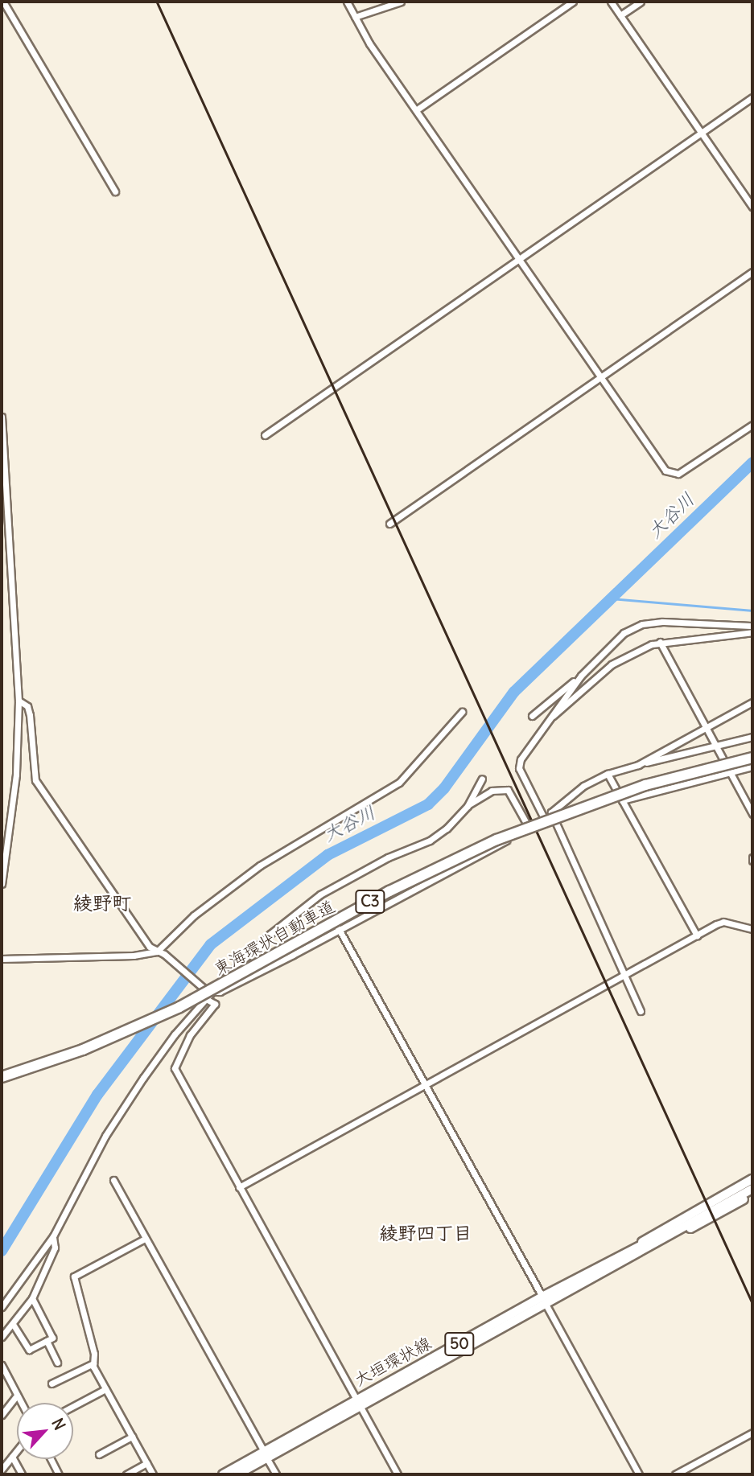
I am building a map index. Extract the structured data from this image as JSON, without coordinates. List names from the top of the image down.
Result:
{
  "streets": {
    "highway": ["C3", "東海環状自動車道"],
    "main road": ["50", "大垣環状線"]
  },
  "districts": ["綾野町", "綾野四丁目"],
  "water": ["大谷川"],
  "north": "top right"
}
